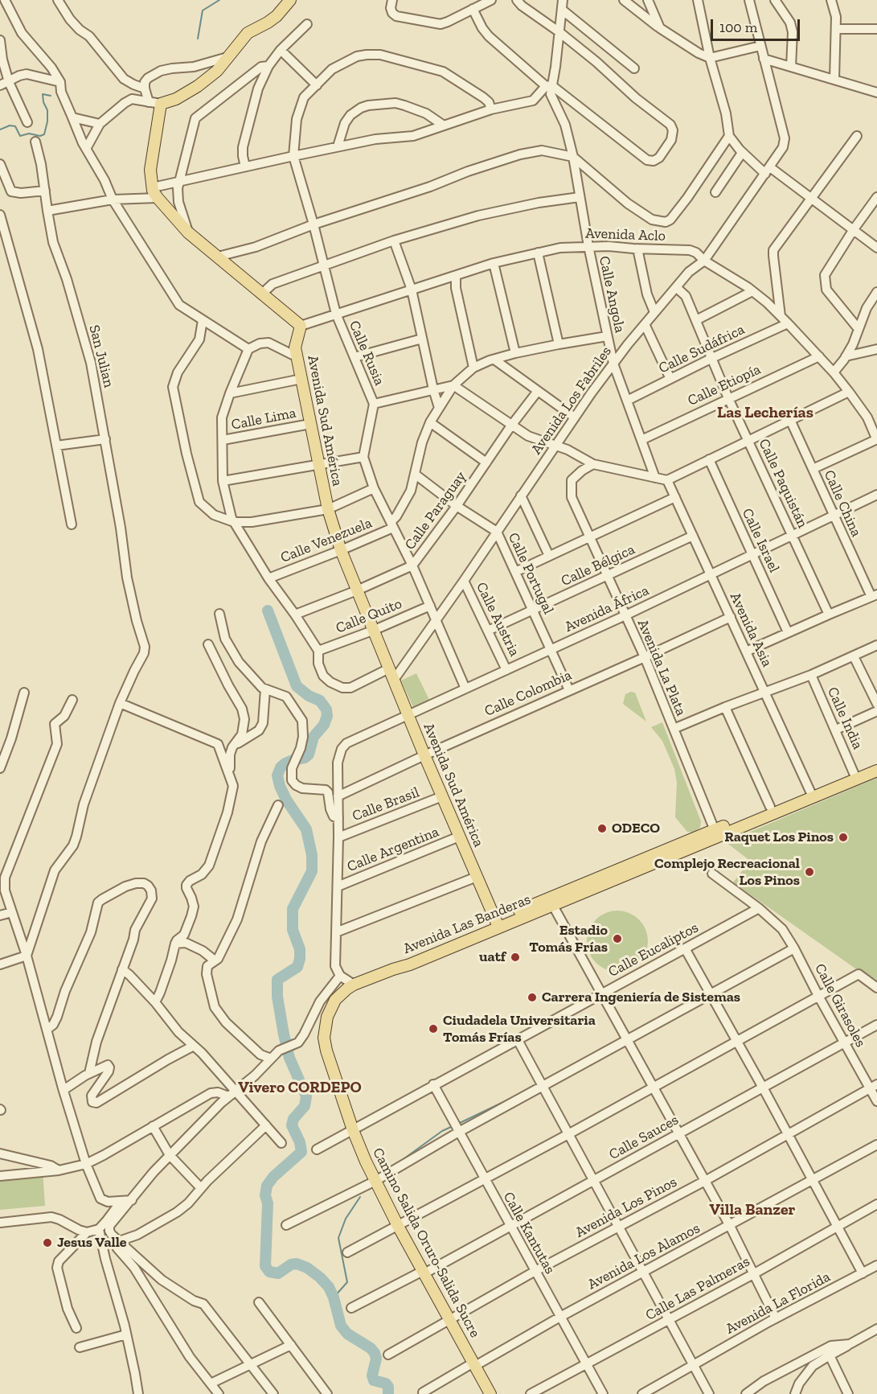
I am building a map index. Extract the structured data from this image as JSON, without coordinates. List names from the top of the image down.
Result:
{
  "streets": {
    "main road": ["Avenida Sud América", "Avenida Las Banderas", "Camino Salida Oruro-Salida Sucre"],
    "street": [
      "Avenida Aclo",
      "Calle Angola",
      "Calle Sudáfrica",
      "Calle Rusia",
      "San Julian",
      "Calle Etiopía",
      "Avenida Los Fabriles",
      "Calle Lima",
      "Calle Paquistán",
      "Calle China",
      "Calle Paraguay",
      "Calle Venezuela",
      "Calle Israel",
      "Calle Bélgica",
      "Calle Portugal",
      "Avenida África",
      "Calle Quito",
      "Calle Austria",
      "Avenida Asia",
      "Avenida La Plata",
      "Calle Colombia",
      "Calle India",
      "Calle Brasil",
      "Calle Argentina",
      "Calle Eucaliptos",
      "Calle Girasoles",
      "Calle Sauces",
      "Avenida Los Pinos",
      "Calle Kantutas",
      "Avenida Los Alamos",
      "Calle Las Palmeras",
      "Avenida La Florida"
    ]
  },
  "crossings": [
    ["Avenida Aclo", "Calle Angola"],
    ["Avenida Aclo", "Calle Sudáfrica"],
    ["Avenida Aclo", "Calle Rusia"],
    ["Avenida Aclo", "Calle Etiopía"],
    ["Avenida Aclo", "Avenida Los Fabriles"],
    ["Avenida Aclo", "Avenida Sud América"],
    ["Calle Angola", "Calle Sudáfrica"],
    ["Calle Angola", "Calle Etiopía"],
    ["Calle Angola", "Avenida Los Fabriles"],
    ["Calle Sudáfrica", "Calle Paquistán"],
    ["Calle Rusia", "Avenida Los Fabriles"],
    ["Calle Rusia", "Calle Paraguay"],
    ["Calle Rusia", "Calle Venezuela"],
    ["Calle Rusia", "Avenida África"],
    ["Calle Rusia", "Calle Quito"],
    ["Calle Etiopía", "Calle Paquistán"],
    ["Avenida Los Fabriles", "Avenida Sud América"],
    ["Avenida Los Fabriles", "Calle Paquistán"],
    ["Avenida Los Fabriles", "Calle Portugal"],
    ["Avenida Los Fabriles", "Calle Austria"],
    ["Calle Lima", "Avenida Sud América"],
    ["Avenida Sud América", "Calle Paraguay"],
    ["Avenida Sud América", "Calle Venezuela"],
    ["Avenida Sud América", "Avenida África"],
    ["Avenida Sud América", "Calle Quito"],
    ["Avenida Sud América", "Calle Colombia"],
    ["Avenida Sud América", "Calle Brasil"],
    ["Avenida Sud América", "Calle Argentina"],
    ["Avenida Sud América", "Avenida Las Banderas"],
    ["Calle Paquistán", "Avenida África"],
    ["Calle China", "Avenida África"],
    ["Calle Paraguay", "Calle Portugal"],
    ["Calle Israel", "Avenida África"],
    ["Calle Bélgica", "Calle Portugal"],
    ["Calle Bélgica", "Calle Austria"],
    ["Calle Bélgica", "Avenida Asia"],
    ["Calle Bélgica", "Avenida La Plata"],
    ["Calle Portugal", "Avenida África"],
    ["Calle Portugal", "Calle Colombia"],
    ["Avenida África", "Calle Austria"],
    ["Avenida África", "Avenida Asia"],
    ["Avenida África", "Avenida La Plata"],
    ["Avenida África", "Calle Colombia"],
    ["Avenida Asia", "Calle Colombia"],
    ["Avenida Asia", "Avenida Las Banderas"],
    ["Avenida La Plata", "Calle Colombia"],
    ["Avenida La Plata", "Avenida Las Banderas"],
    ["Calle India", "Avenida Las Banderas"],
    ["Avenida Las Banderas", "Camino Salida Oruro-Salida Sucre"],
    ["Calle Eucaliptos", "Calle Girasoles"],
    ["Calle Eucaliptos", "Calle Kantutas"],
    ["Calle Eucaliptos", "Camino Salida Oruro-Salida Sucre"],
    ["Calle Girasoles", "Calle Sauces"],
    ["Calle Girasoles", "Avenida Los Pinos"],
    ["Calle Sauces", "Calle Kantutas"],
    ["Calle Sauces", "Camino Salida Oruro-Salida Sucre"],
    ["Avenida Los Pinos", "Calle Kantutas"],
    ["Avenida Los Pinos", "Camino Salida Oruro-Salida Sucre"],
    ["Calle Kantutas", "Avenida Los Alamos"],
    ["Calle Kantutas", "Calle Las Palmeras"],
    ["Camino Salida Oruro-Salida Sucre", "Avenida Los Alamos"]
  ],
  "districts": ["Las Lecherías", "Vivero CORDEPO", "Villa Banzer"],
  "places": [
    "ODECO",
    "Raquet Los Pinos",
    "Complejo Recreacional Los Pinos",
    "Estadio Tomás Frías",
    "uatf",
    "Carrera Ingeniería de Sistemas",
    "Ciudadela Universitaria Tomás Frías",
    "Jesus Valle"
  ],
  "scale_bar": "100 m"
}
